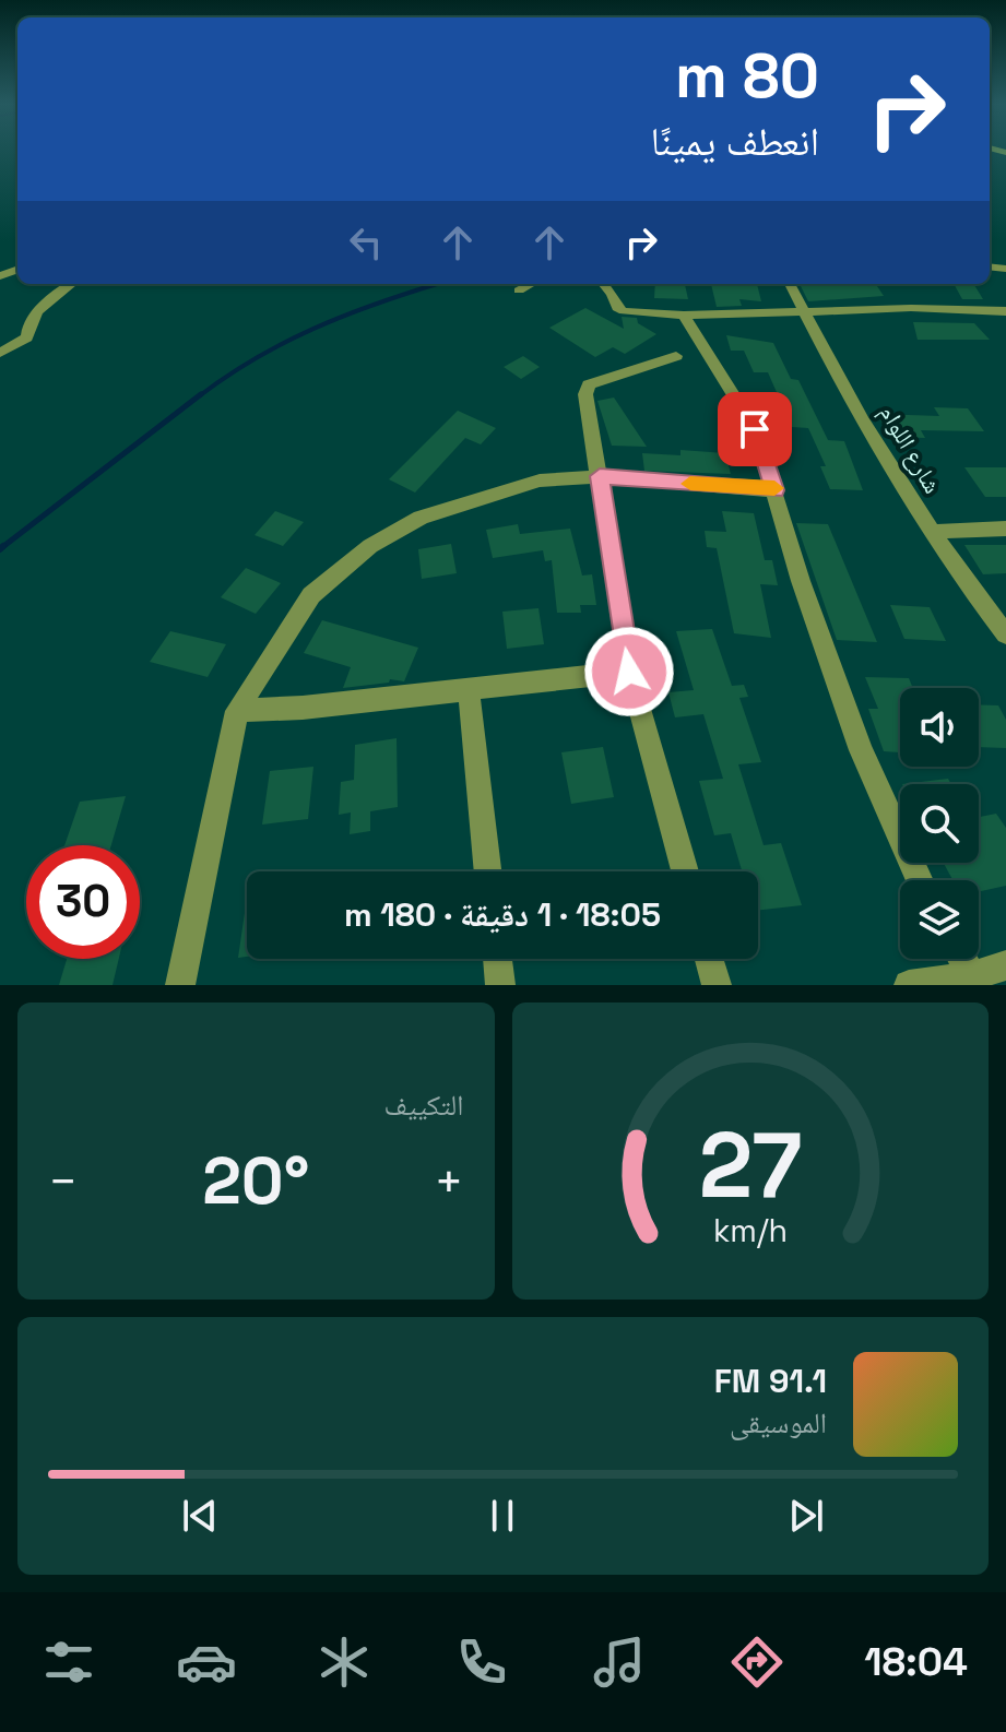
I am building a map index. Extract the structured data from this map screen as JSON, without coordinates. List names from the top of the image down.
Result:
{
  "streets": {
    "street": ["شارع اللوام"]
  },
  "page": {
    "turn": ["80 m", "انعطف يمينًا"],
    "limit": "30",
    "trip": "18:05 · 1 دقيقة · 180 m",
    "tile": "التكييف",
    "heat": ["−", "20°", "+"],
    "song": ["91.1 FM", "الموسيقى"],
    "tabs": "18:04",
    "gauge": ["27", "km/h"]
  }
}
